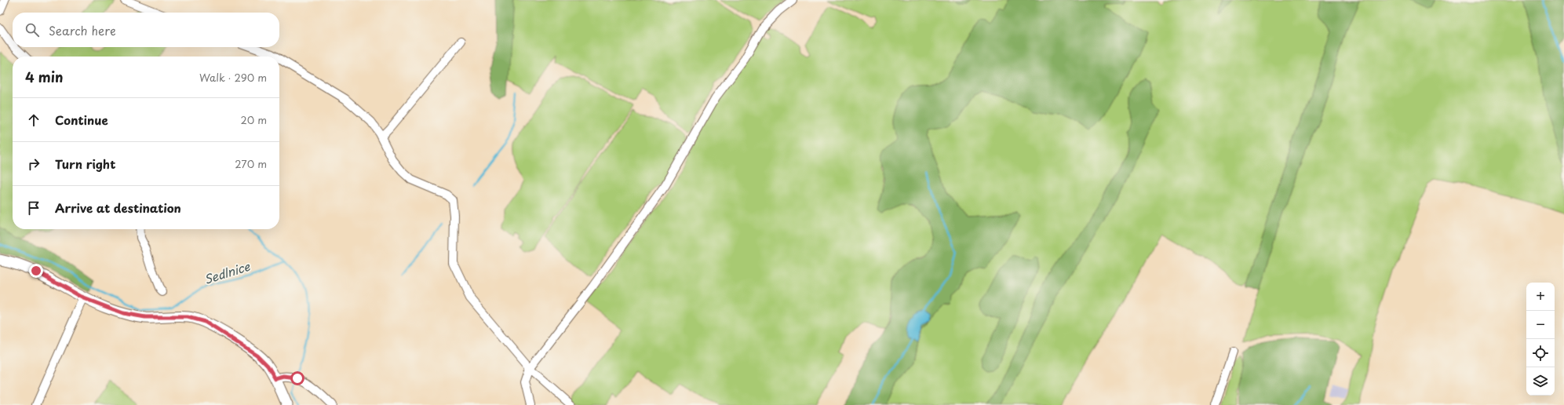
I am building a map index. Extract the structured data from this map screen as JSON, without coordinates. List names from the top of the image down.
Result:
{
  "water": ["Sedlnice"],
  "page": {
    "search": "Search here",
    "heading": ["4 min", "Walk · 290 m"],
    "list": [
      ["Continue", "20 m"],
      ["Turn right", "270 m"],
      "Arrive at destination"
    ],
    "map_buttons": ["+", "−"]
  }
}
